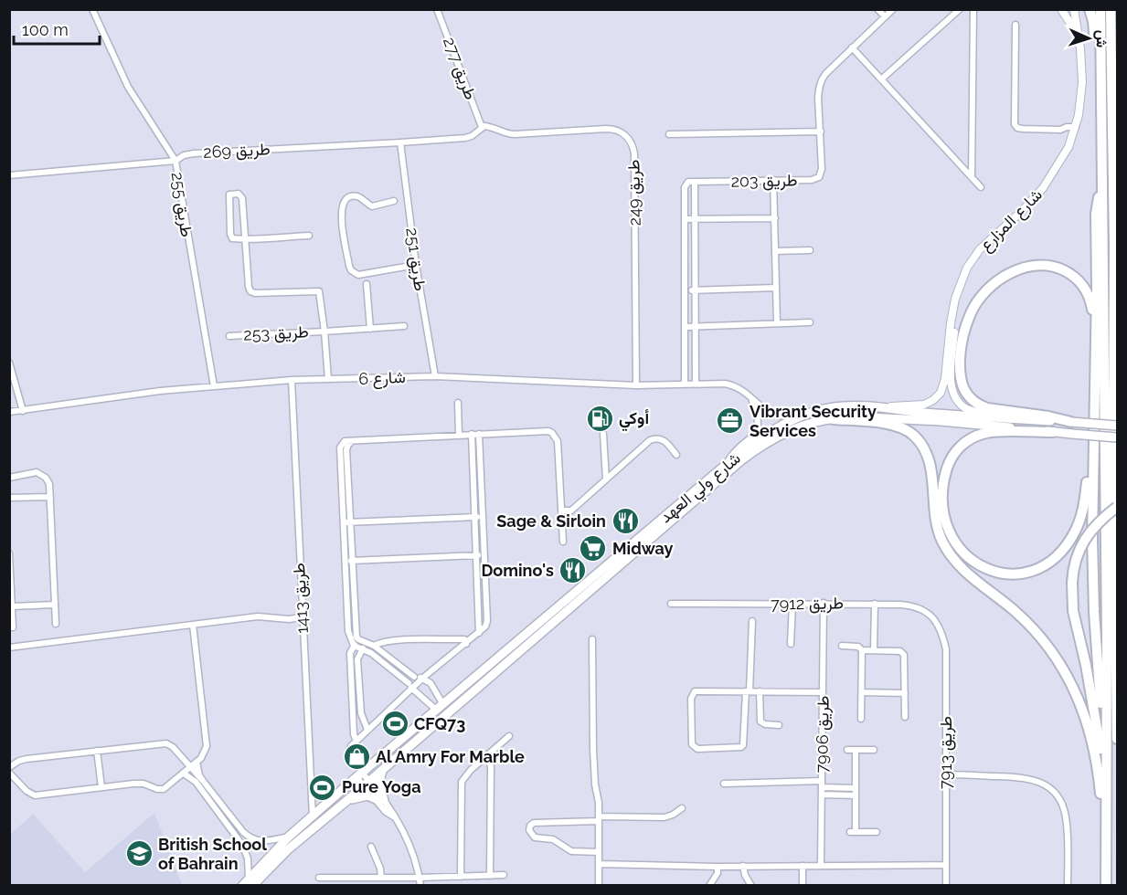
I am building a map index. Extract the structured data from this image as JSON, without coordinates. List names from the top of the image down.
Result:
{
  "streets": {
    "main road": ["شارع ولي العهد"],
    "street": [
      "طريق 277",
      "طريق 269",
      "طريق 203",
      "طريق 249",
      "طريق 255",
      "شارع المزارع",
      "طريق 251",
      "طريق 253",
      "شارع 6",
      "طريق 1413",
      "طريق 7912",
      "طريق 7906",
      "طريق 7913"
    ]
  },
  "crossings": [
    ["طريق 277", "طريق 249"],
    ["طريق 269", "طريق 255"],
    ["طريق 269", "طريق 251"],
    ["طريق 249", "شارع 6"],
    ["طريق 255", "شارع 6"],
    ["شارع المزارع", "شارع ولي العهد"],
    ["طريق 251", "شارع 6"],
    ["شارع 6", "شارع ولي العهد"],
    ["شارع 6", "طريق 1413"],
    ["شارع ولي العهد", "طريق 1413"],
    ["طريق 7912", "طريق 7906"],
    ["طريق 7912", "طريق 7913"]
  ],
  "places": {
    "fuel station": ["أوكي"],
    "office": ["Vibrant Security Services"],
    "restaurant": ["Sage & Sirloin", "Domino's"],
    "supermarket": ["Midway"],
    "sports": ["CFQ73", "Pure Yoga"],
    "shop": ["Al Amry For Marble"],
    "school or university": ["British School of Bahrain"]
  },
  "scale_bar": "100 m",
  "north": "right"
}
